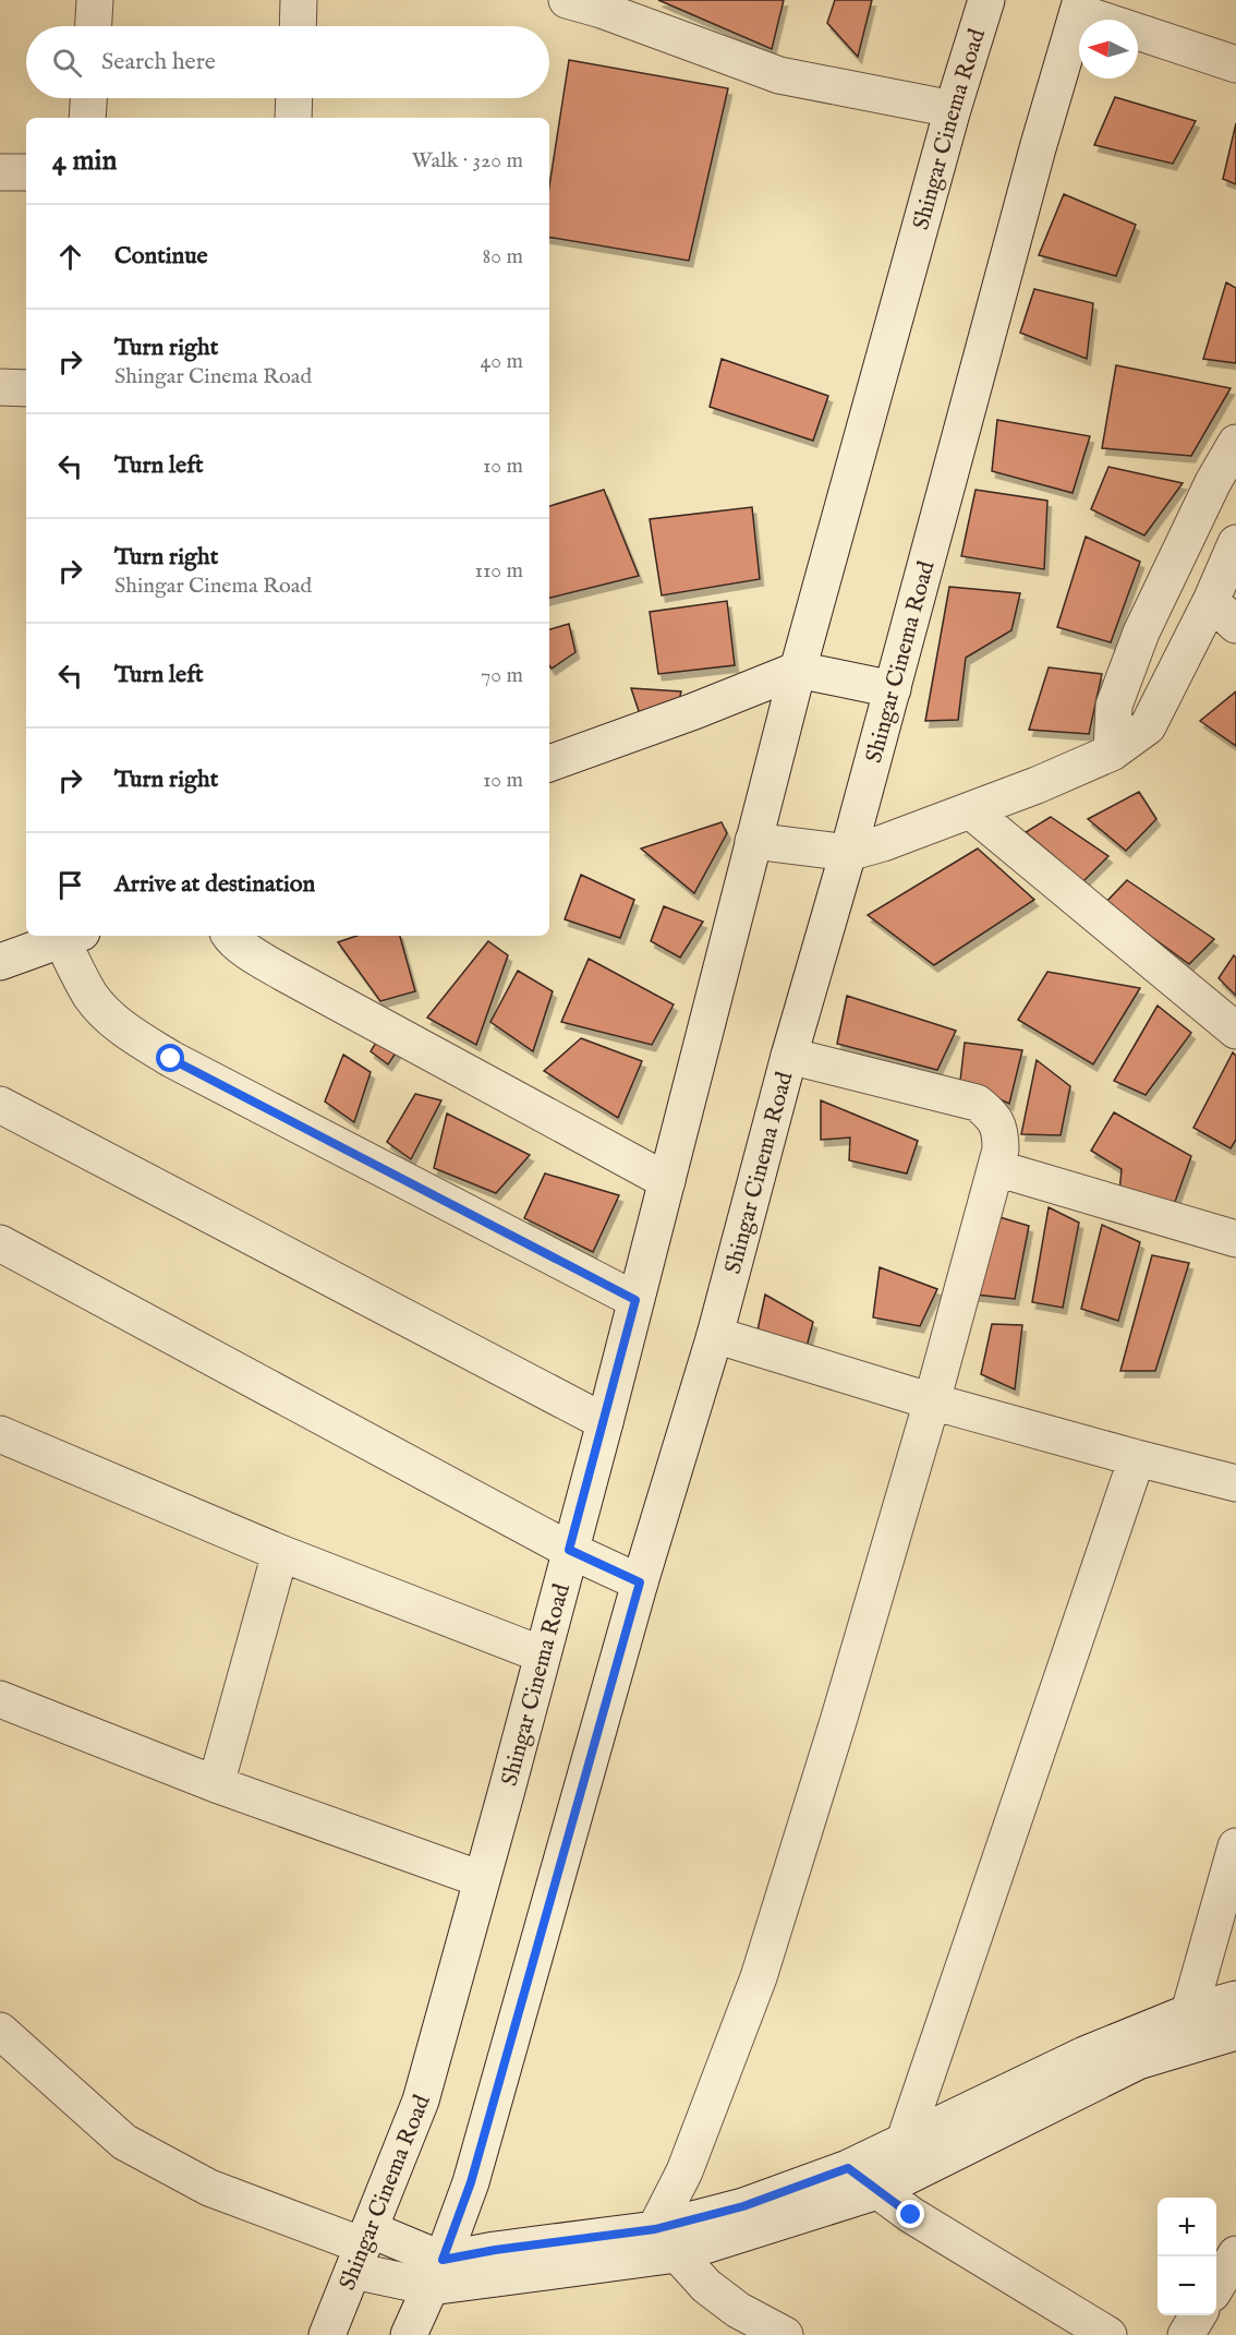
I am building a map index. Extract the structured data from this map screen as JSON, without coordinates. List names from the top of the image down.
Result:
{
  "streets": {
    "street": ["Shingar Cinema Road"]
  },
  "north": "left",
  "page": {
    "search": "Search here",
    "heading": ["4 min", "Walk · 320 m"],
    "list": [
      ["Continue", "80 m"],
      ["Turn right", "Shingar Cinema Road", "40 m"],
      ["Turn left", "10 m"],
      ["Turn right", "Shingar Cinema Road", "110 m"],
      ["Turn left", "70 m"],
      ["Turn right", "10 m"],
      "Arrive at destination"
    ],
    "map_buttons": ["+", "−"]
  }
}
